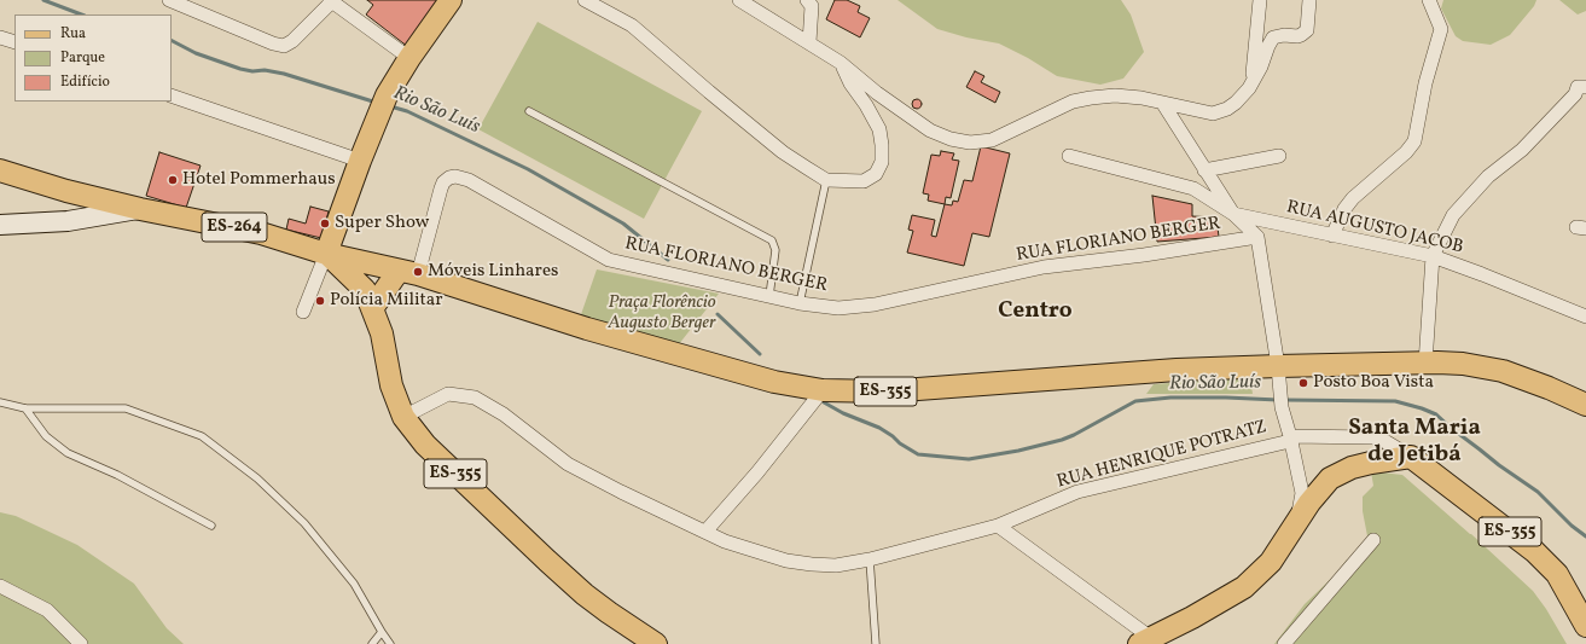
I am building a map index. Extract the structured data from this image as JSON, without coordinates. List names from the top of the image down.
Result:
{
  "streets": {
    "main road": ["ES-264", "ES-355"],
    "street": ["RUA AUGUSTO JACOB", "RUA FLORIANO BERGER", "RUA HENRIQUE POTRATZ"]
  },
  "crossings": [
    ["ES-264", "ES-355"],
    ["RUA FLORIANO BERGER", "ES-355"],
    ["ES-355", "RUA HENRIQUE POTRATZ"]
  ],
  "districts": ["Centro", "Santa Maria de Jetibá"],
  "water": ["Rio São Luís"],
  "parks": ["Praça Florêncio Augusto Berger"],
  "places": [
    "Hotel Pommerhaus",
    "Super Show",
    "Móveis Linhares",
    "Polícia Militar",
    "Posto Boa Vista"
  ],
  "legend": ["Rua", "Parque", "Edifício"]
}
